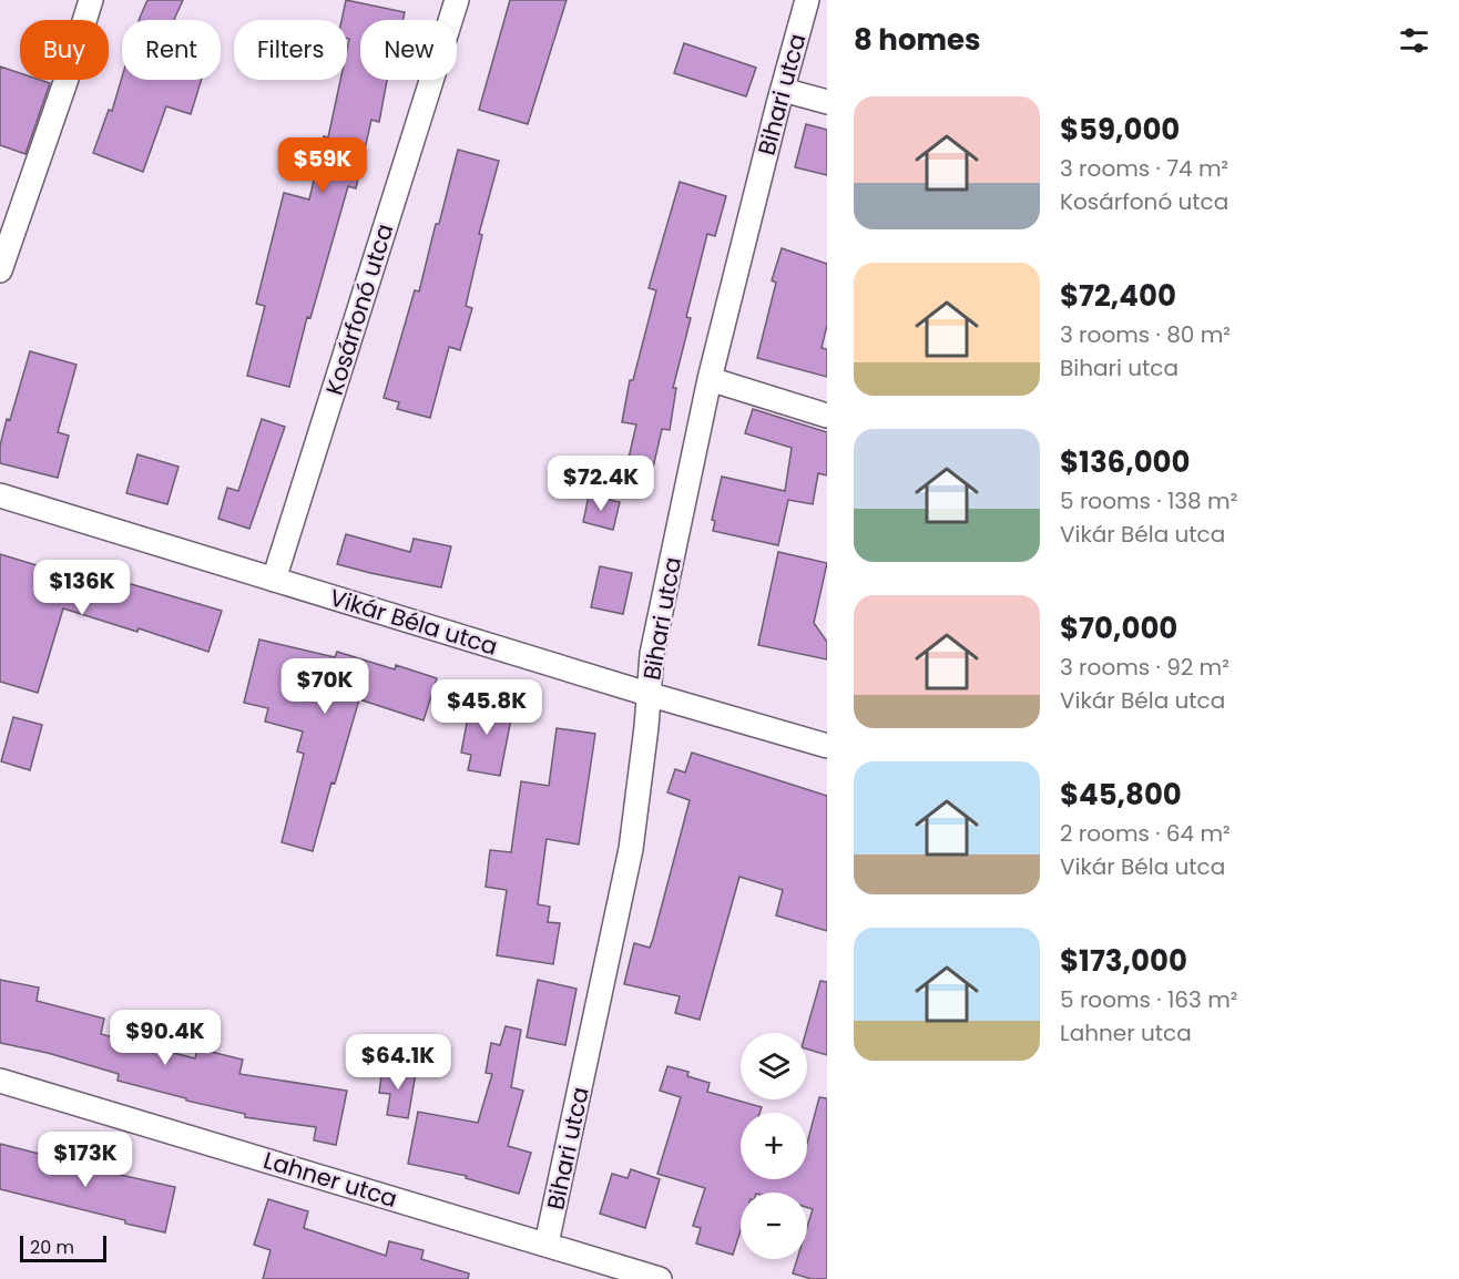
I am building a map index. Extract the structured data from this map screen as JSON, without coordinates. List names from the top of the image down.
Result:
{
  "streets": {
    "street": [
      "Bihari utca",
      "Kosárfonó utca",
      "Vikár Béla utca",
      "Lahner utca"
    ]
  },
  "crossings": [
    ["Bihari utca", "Vikár Béla utca"],
    ["Bihari utca", "Lahner utca"],
    ["Kosárfonó utca", "Vikár Béla utca"]
  ],
  "scale_bar": "20 m",
  "page": {
    "heading": "8 homes",
    "chip": [
      "Buy",
      "Rent",
      "Filters",
      "New"
    ],
    "list": [
      {
        "name": "$59,000",
        "note": "3 rooms · 74 m² · Kosárfonó utca"
      },
      {
        "name": "$72,400",
        "note": "3 rooms · 80 m² · Bihari utca"
      },
      {
        "name": "$136,000",
        "note": "5 rooms · 138 m² · Vikár Béla utca"
      },
      {
        "name": "$70,000",
        "note": "3 rooms · 92 m² · Vikár Béla utca"
      },
      {
        "name": "$45,800",
        "note": "2 rooms · 64 m² · Vikár Béla utca"
      },
      {
        "name": "$173,000",
        "note": "5 rooms · 163 m² · Lahner utca"
      }
    ],
    "price": [
      "$59K",
      "$72.4K",
      "$136K",
      "$70K",
      "$45.8K",
      "$90.4K",
      "$64.1K",
      "$173K"
    ],
    "map_buttons": ["+", "−"],
    "scale": "20 m"
  }
}
